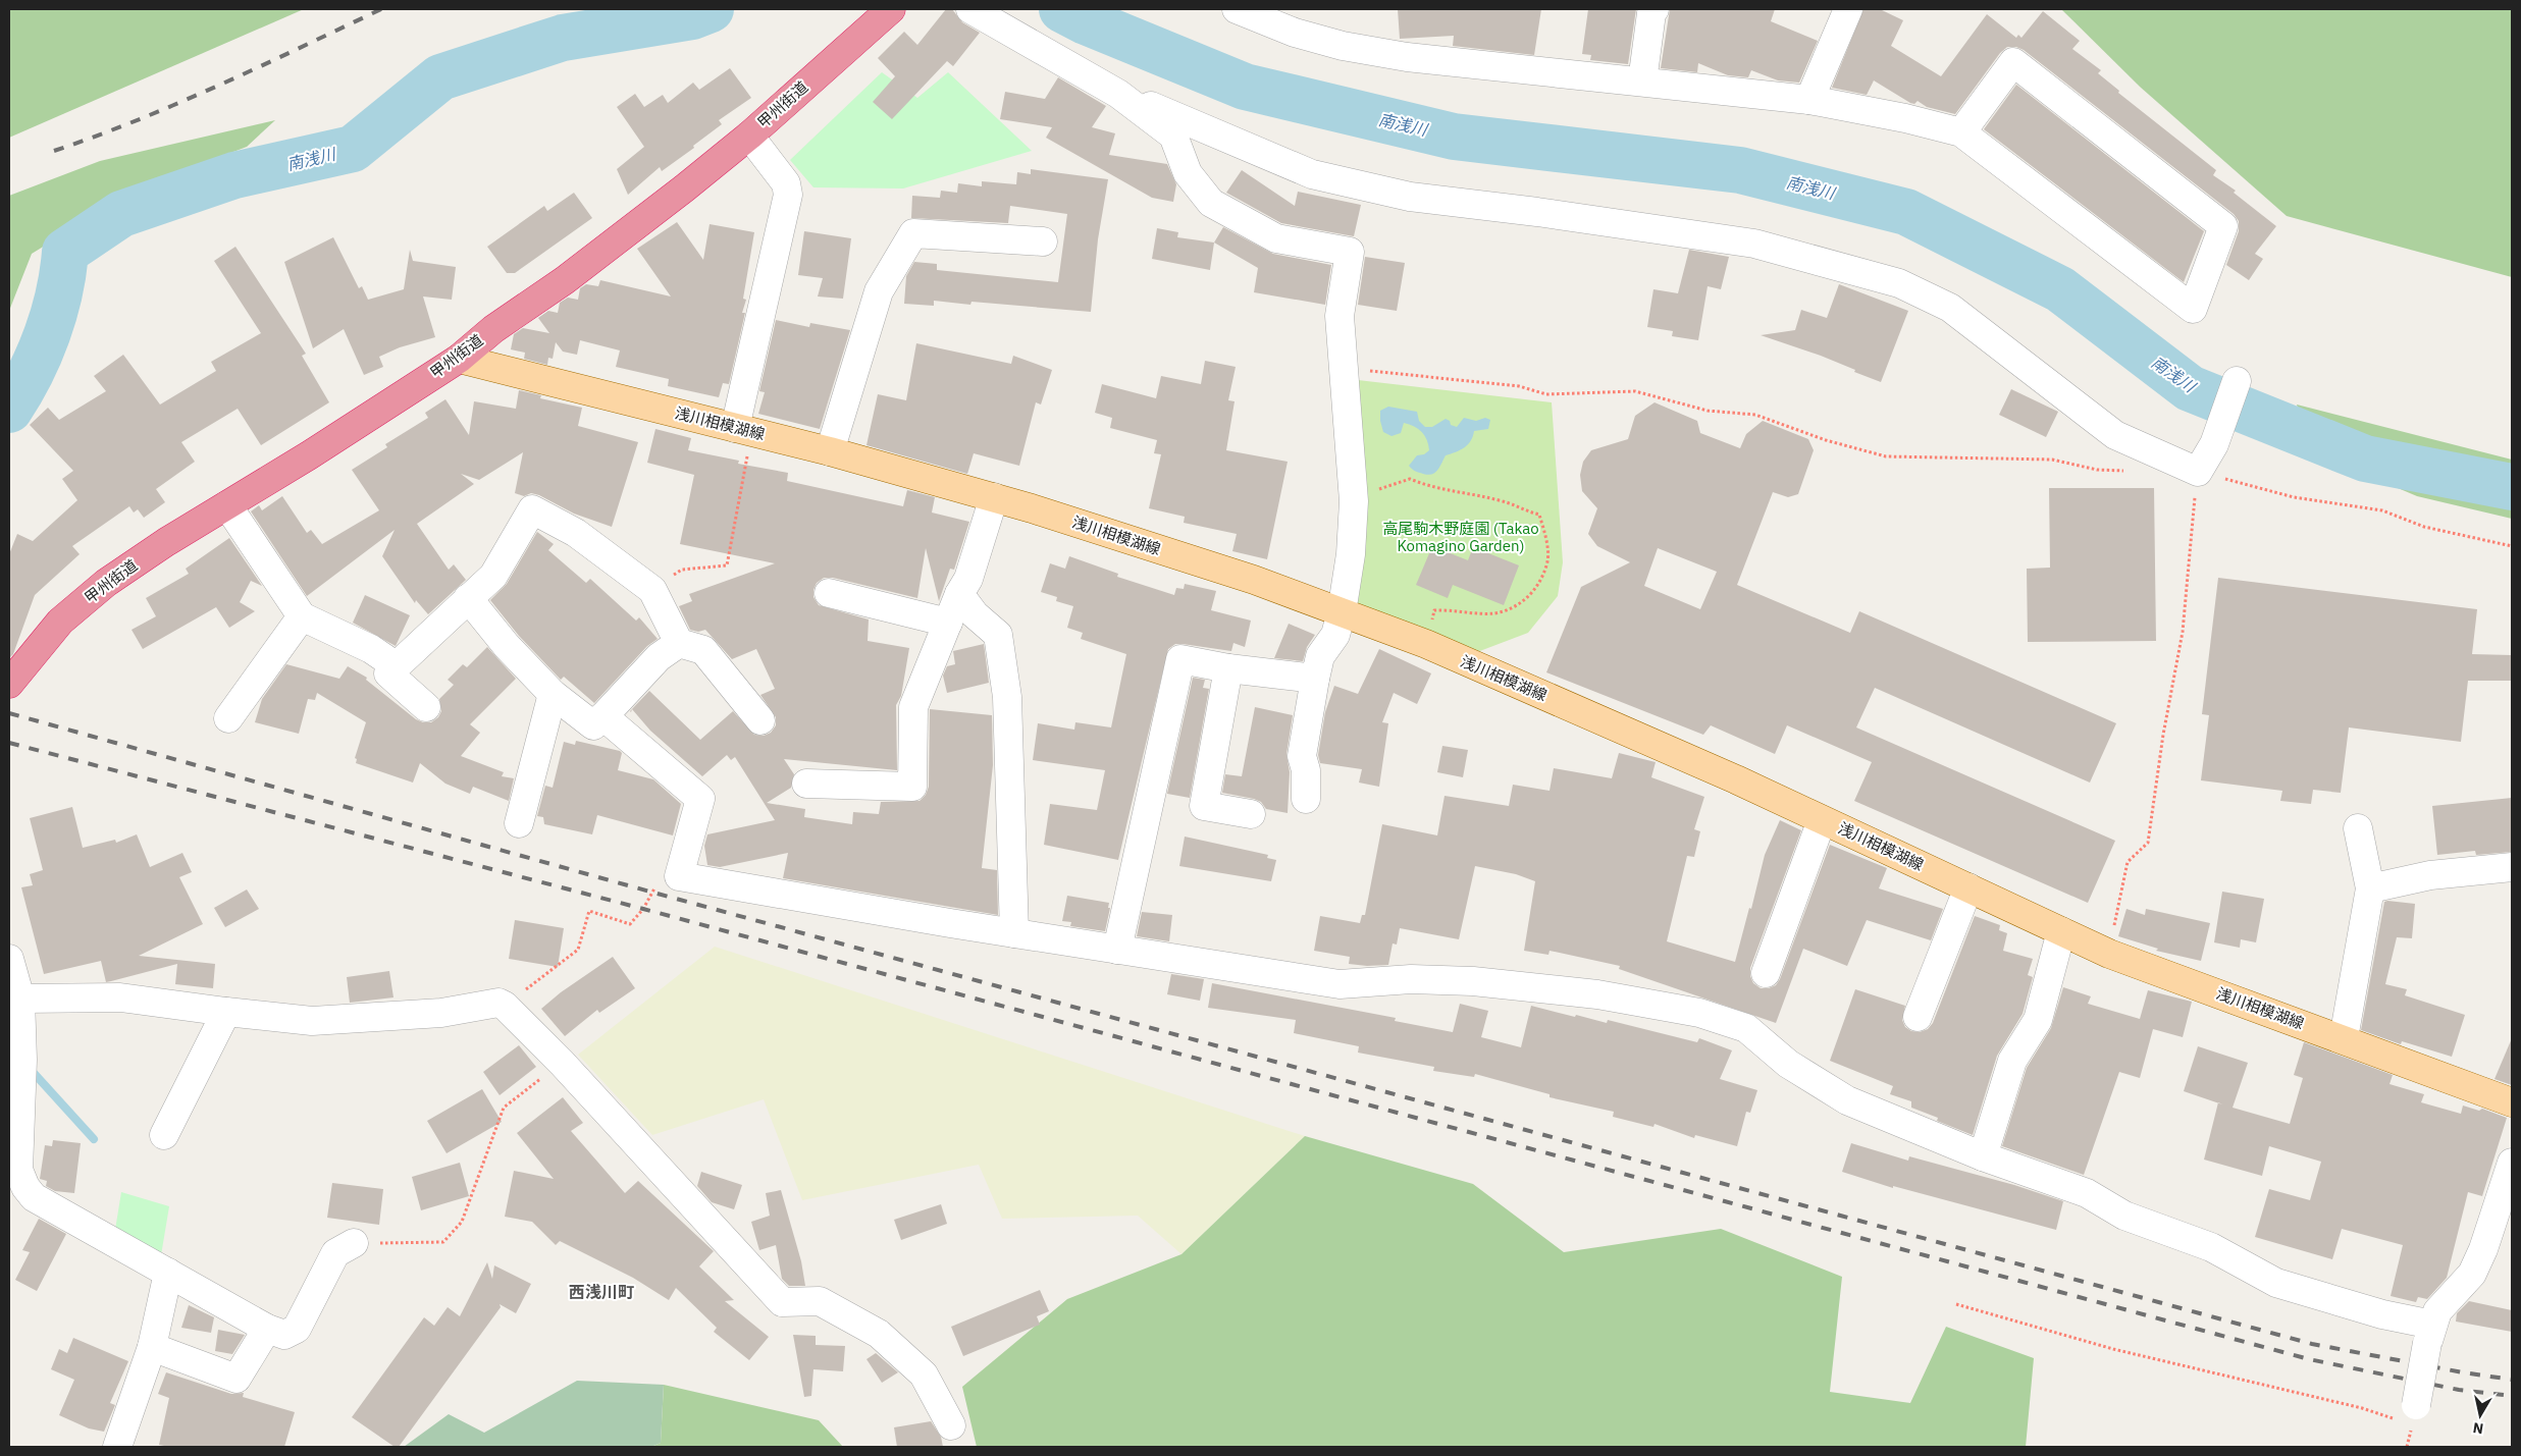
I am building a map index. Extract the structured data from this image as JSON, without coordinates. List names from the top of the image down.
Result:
{
  "streets": {
    "highway": ["甲州街道"],
    "main road": ["浅川相模湖線"]
  },
  "crossings": [
    ["甲州街道", "浅川相模湖線"]
  ],
  "districts": ["西浅川町"],
  "water": ["南浅川"],
  "parks": ["高尾駒木野庭園 (Takao Komagino Garden)"],
  "north": "bottom"
}
